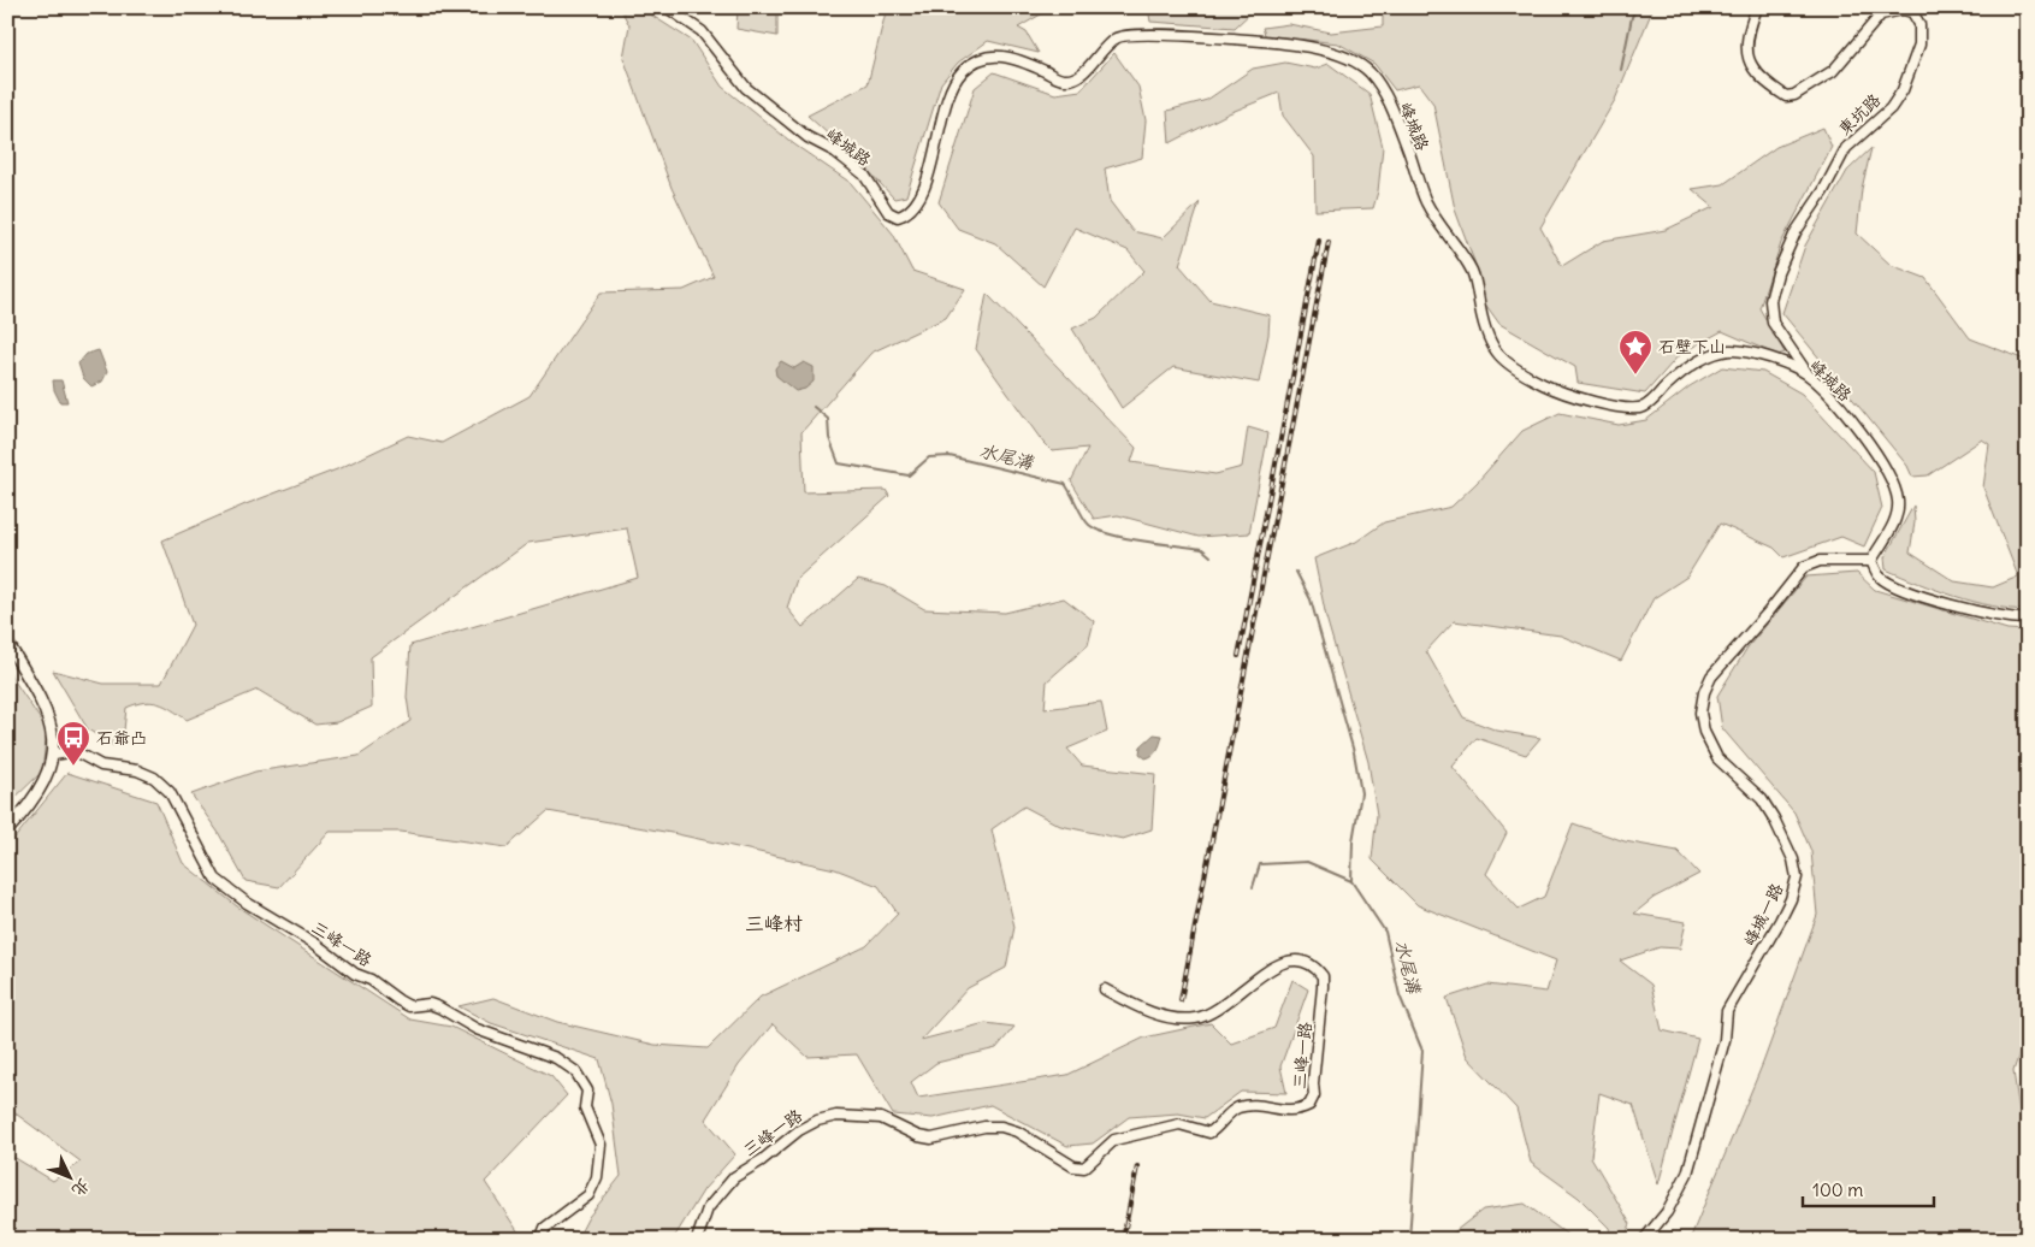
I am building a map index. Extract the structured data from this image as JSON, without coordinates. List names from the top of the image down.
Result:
{
  "streets": {
    "street": [
      "東坑路",
      "峰城路",
      "峰城一路",
      "三峰一路"
    ]
  },
  "crossings": [
    ["東坑路", "峰城路"],
    ["峰城路", "峰城一路"]
  ],
  "districts": ["三峰村"],
  "water": ["水尾溝"],
  "places": {
    "place": ["石壁下山"],
    "bus stop": ["石爺凸"]
  },
  "scale_bar": "100 m",
  "north": "bottom right"
}
